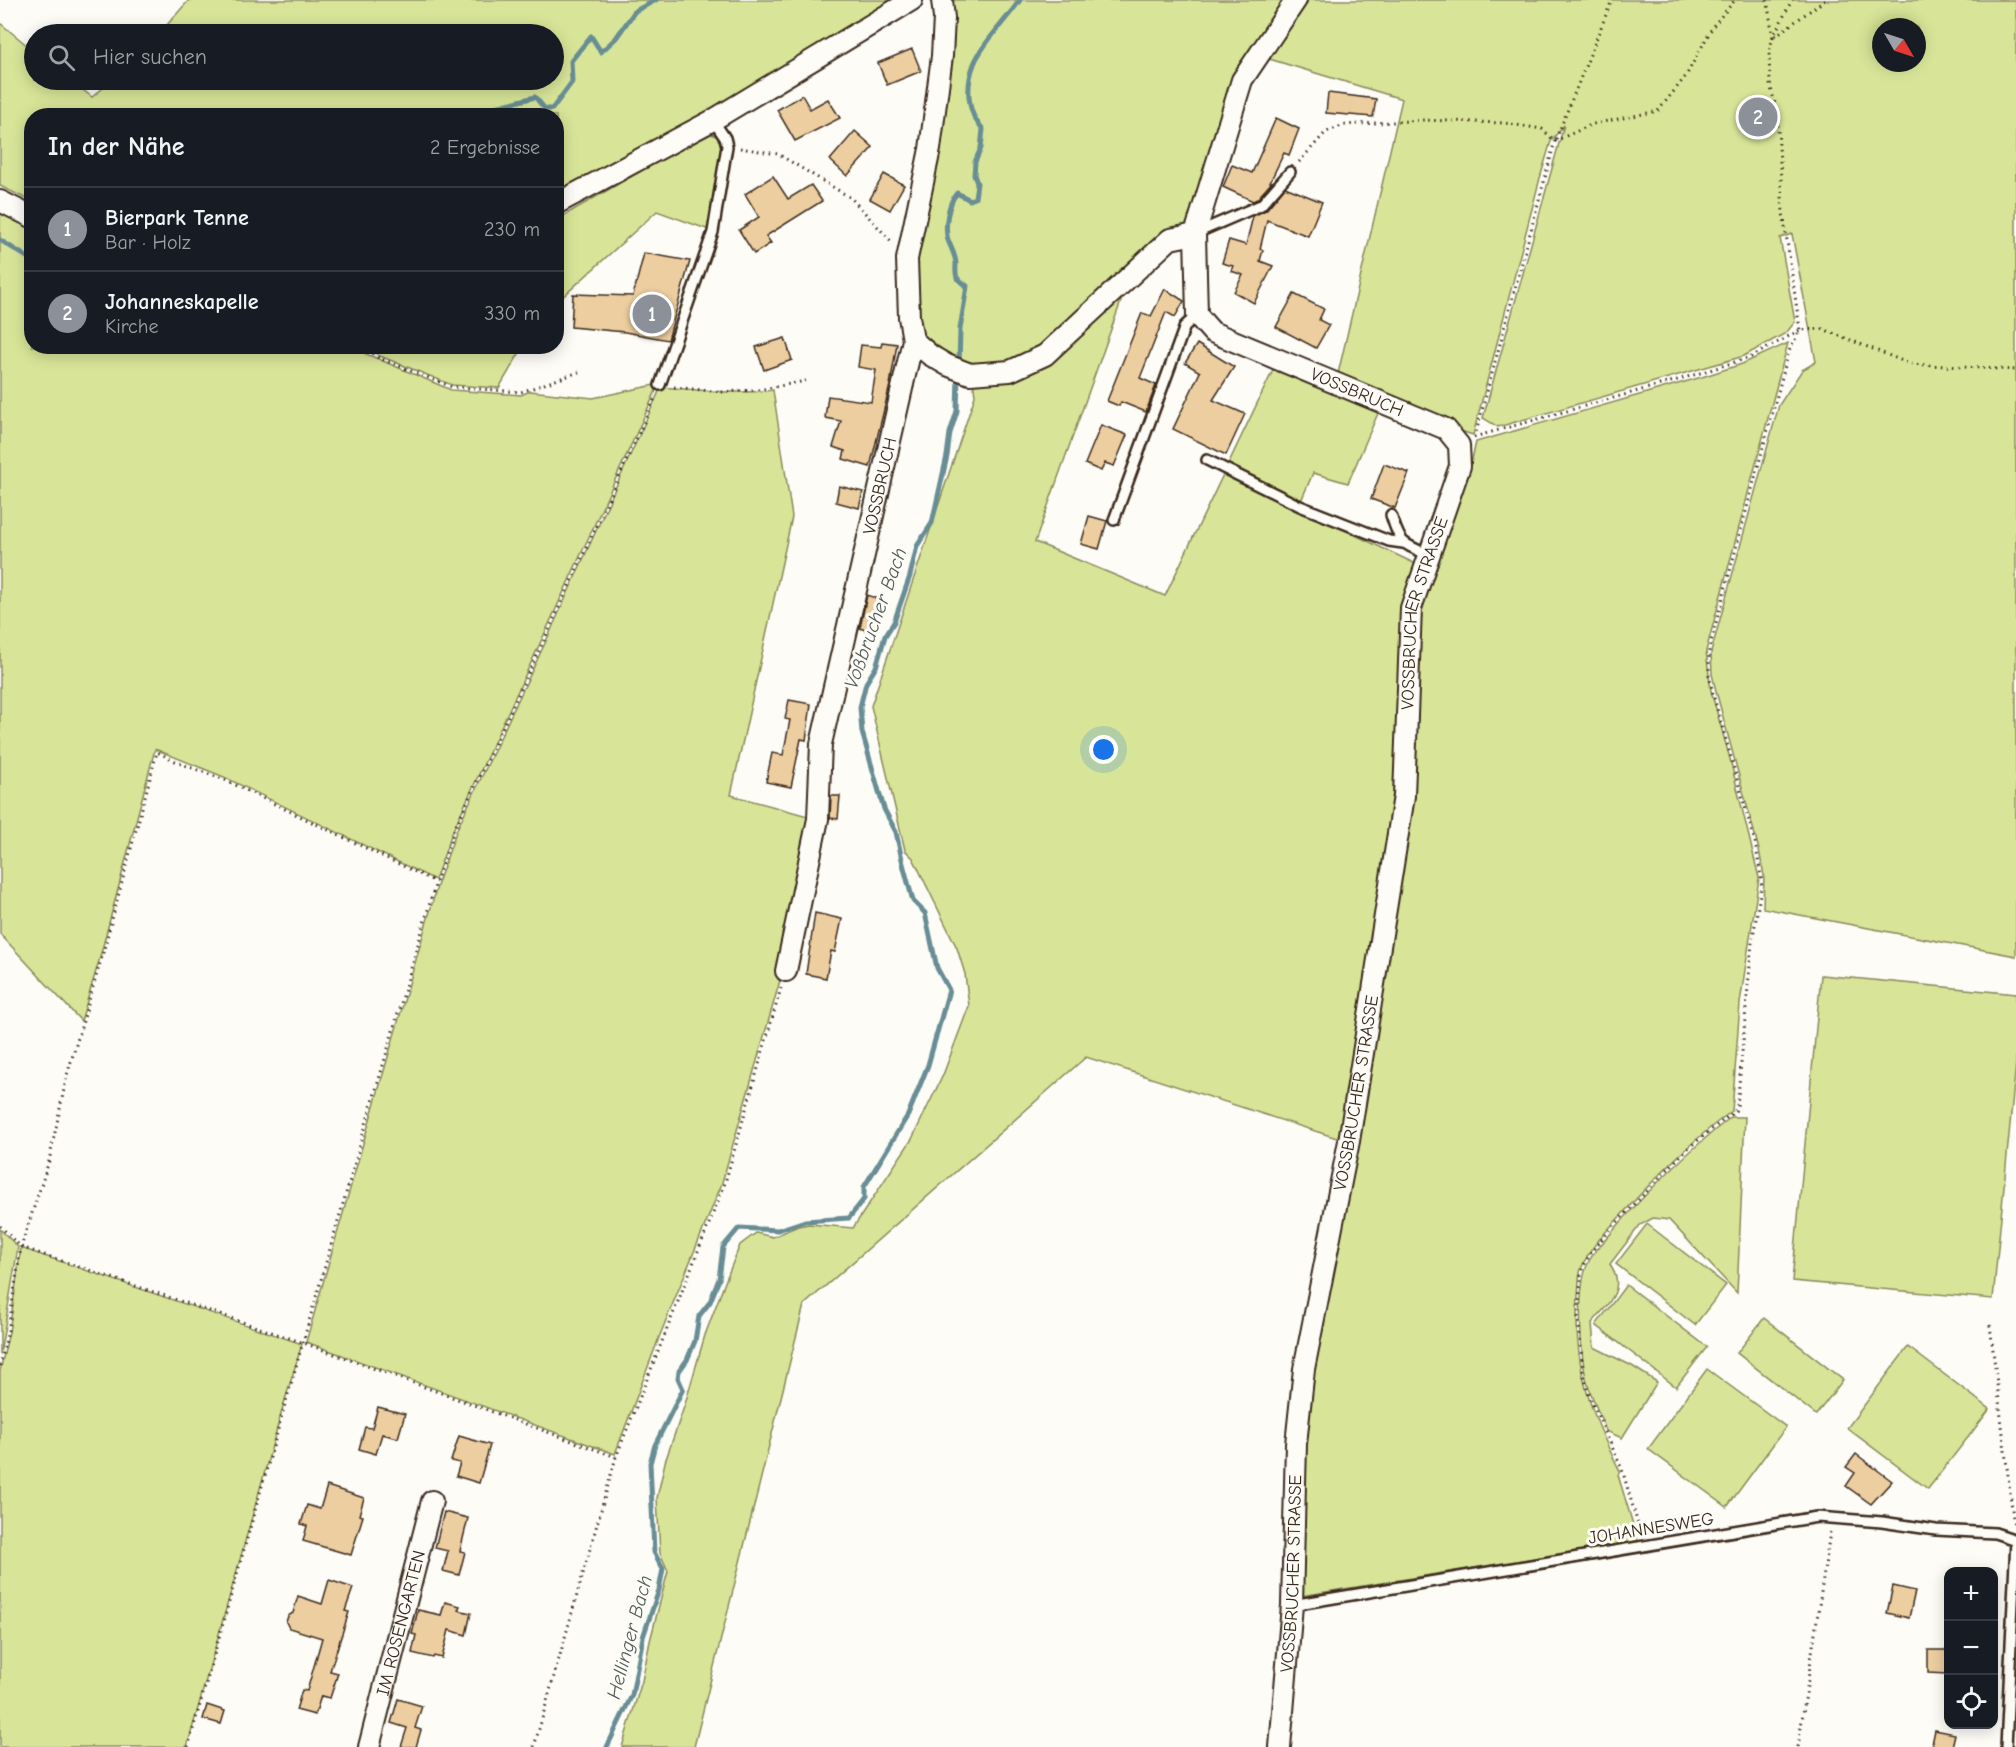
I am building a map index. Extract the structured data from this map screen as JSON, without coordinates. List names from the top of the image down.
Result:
{
  "streets": {
    "street": ["VOSSBRUCH", "VOSSBRUCHER STRASSE", "IM ROSENGARTEN"],
    "lane": ["JOHANNESWEG"]
  },
  "crossings": [
    ["VOSSBRUCH", "VOSSBRUCHER STRASSE"],
    ["VOSSBRUCHER STRASSE", "JOHANNESWEG"]
  ],
  "water": ["Voßbrucher Bach", "Hellinger Bach"],
  "north": "bottom right",
  "page": {
    "search": "Hier suchen",
    "pins": ["2", "1"],
    "heading": ["In der Nähe", "2 Ergebnisse"],
    "list": [
      {
        "mark": "1",
        "name": "Bierpark Tenne",
        "note": "Bar · Holz",
        "value": "230 m"
      },
      {
        "mark": "2",
        "name": "Johanneskapelle",
        "note": "Kirche",
        "value": "330 m"
      }
    ],
    "map_buttons": ["+", "−"]
  }
}
